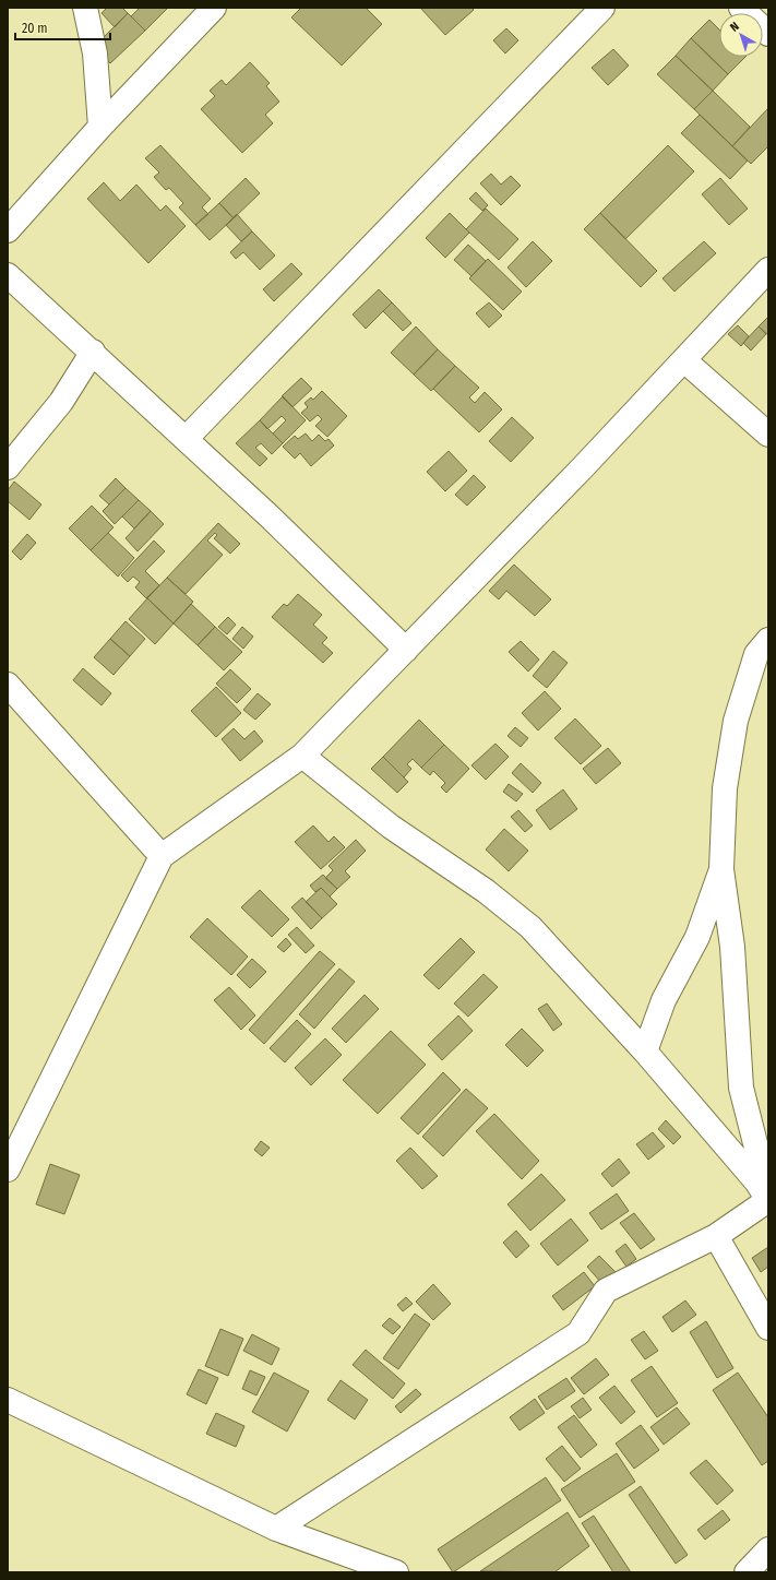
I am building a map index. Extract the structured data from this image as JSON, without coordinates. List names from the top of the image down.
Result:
{
  "scale_bar": "20 m",
  "north": "top left"
}
